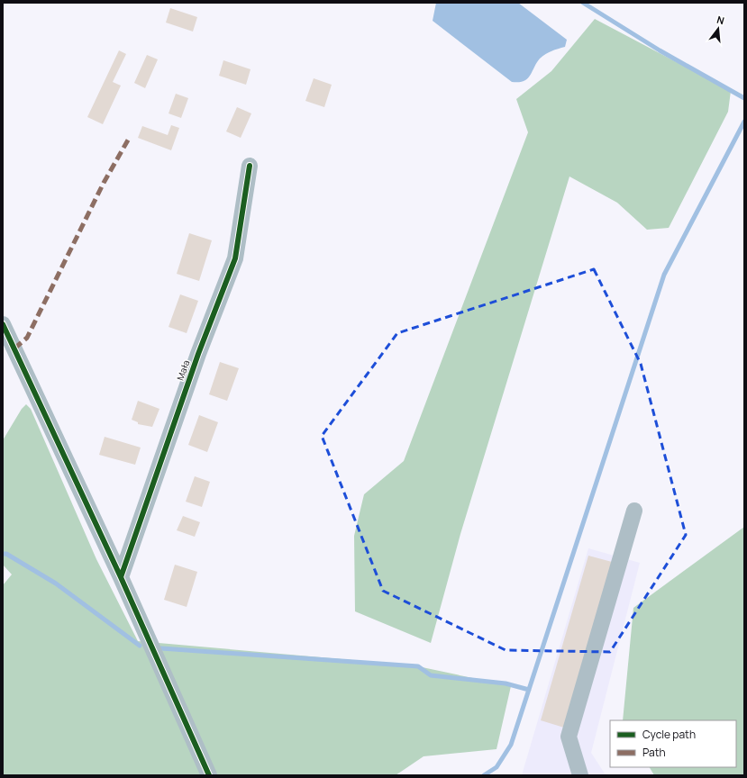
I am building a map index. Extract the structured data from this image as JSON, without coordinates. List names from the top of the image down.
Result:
{
  "streets": {
    "street": ["Mała"]
  },
  "legend": ["Cycle path", "Path"],
  "north": "top"
}
